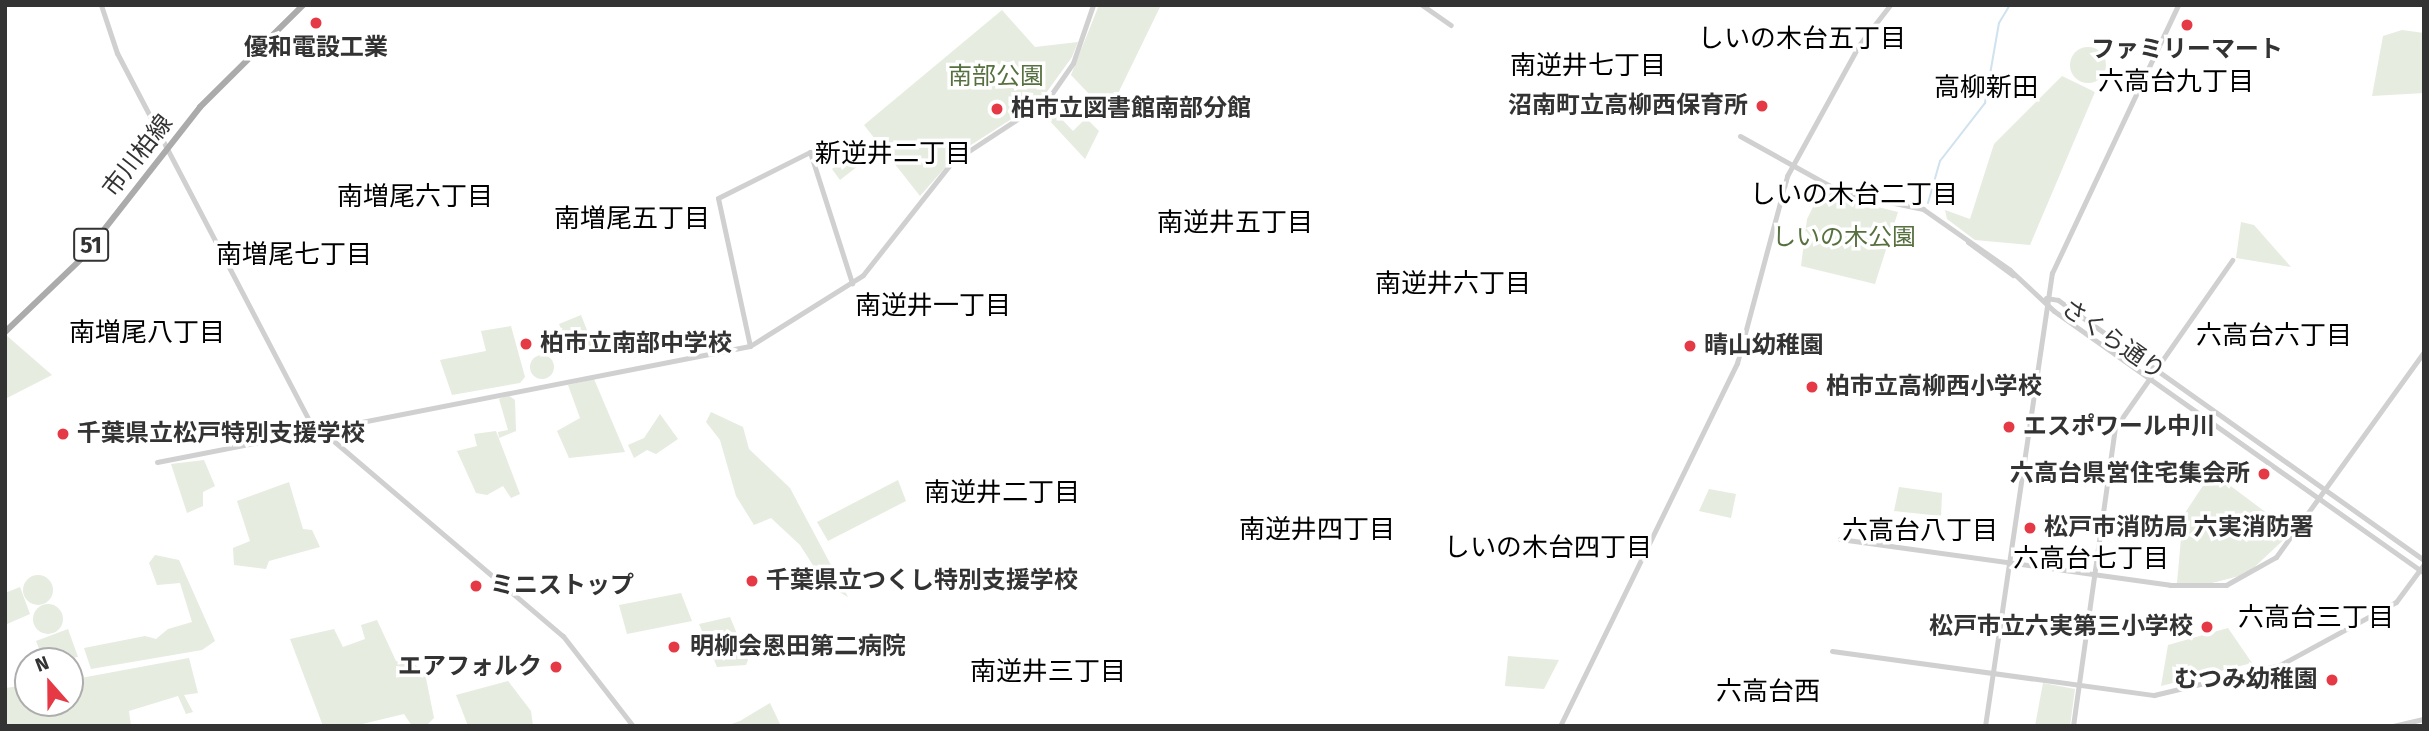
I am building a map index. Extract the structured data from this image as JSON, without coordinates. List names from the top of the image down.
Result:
{
  "streets": {
    "main road": ["市川柏線", "51"],
    "street": ["さくら通り"]
  },
  "districts": [
    "しいの木台五丁目",
    "南逆井七丁目",
    "六高台九丁目",
    "高柳新田",
    "新逆井二丁目",
    "しいの木台二丁目",
    "南増尾六丁目",
    "南増尾五丁目",
    "南逆井五丁目",
    "南増尾七丁目",
    "南逆井六丁目",
    "南逆井一丁目",
    "南増尾八丁目",
    "六高台六丁目",
    "南逆井二丁目",
    "南逆井四丁目",
    "六高台八丁目",
    "しいの木台四丁目",
    "六高台七丁目",
    "六高台三丁目",
    "南逆井三丁目",
    "六高台西"
  ],
  "parks": ["南部公園", "しいの木公園"],
  "places": [
    "優和電設工業",
    "ファミリーマート",
    "沼南町立高柳西保育所",
    "柏市立図書館南部分館",
    "柏市立南部中学校",
    "晴山幼稚園",
    "柏市立高柳西小学校",
    "エスポワール中川",
    "千葉県立松戸特別支援学校",
    "六高台県営住宅集会所",
    "松戸市消防局 六実消防署",
    "千葉県立つくし特別支援学校",
    "ミニストップ",
    "松戸市立六実第三小学校",
    "明柳会恩田第二病院",
    "エアフォルク",
    "むつみ幼稚園"
  ],
  "north": "top"
}
